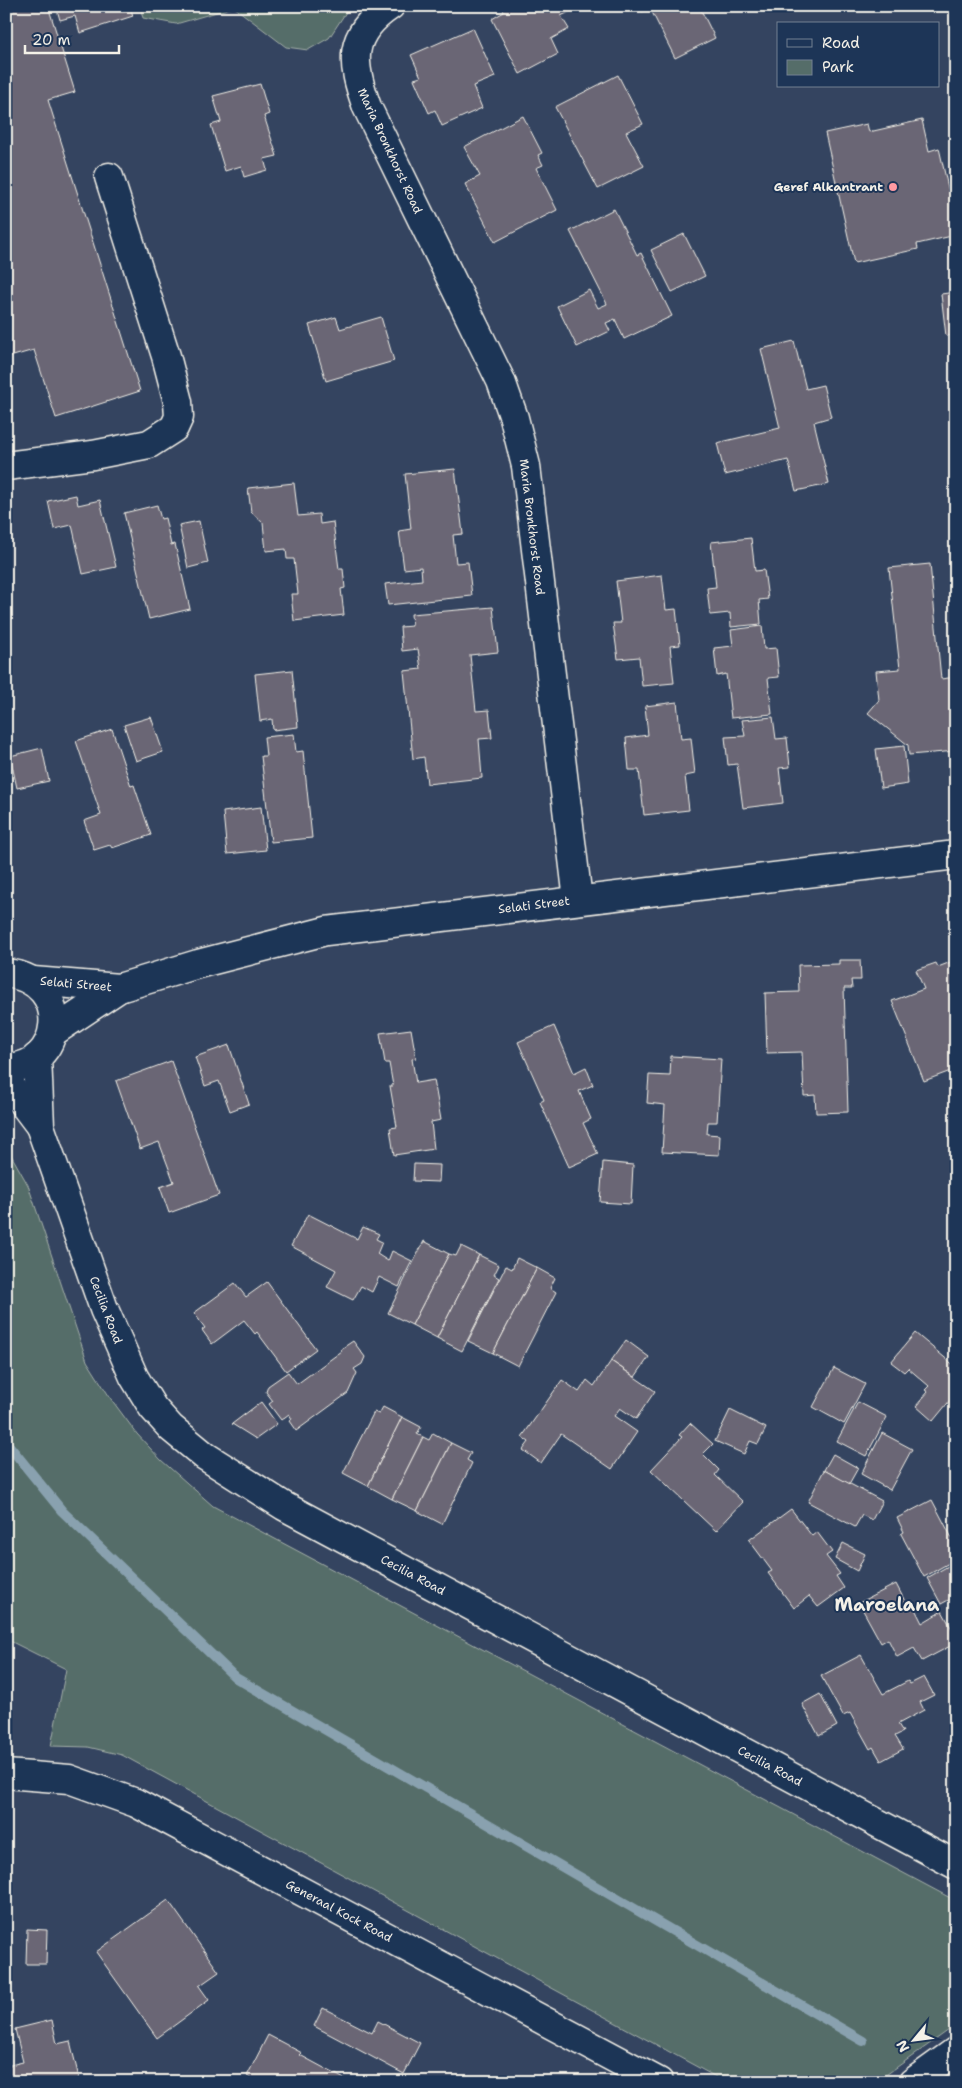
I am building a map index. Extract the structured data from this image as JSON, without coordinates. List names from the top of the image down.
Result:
{
  "streets": {
    "street": [
      "Maria Bronkhorst Road",
      "Selati Street",
      "Cecilia Road",
      "Generaal Kock Road"
    ]
  },
  "crossings": [
    ["Maria Bronkhorst Road", "Selati Street"]
  ],
  "districts": ["Maroelana"],
  "places": ["Geref Alkantrant"],
  "legend": ["Road", "Park"],
  "scale_bar": "20 m",
  "north": "bottom left"
}
